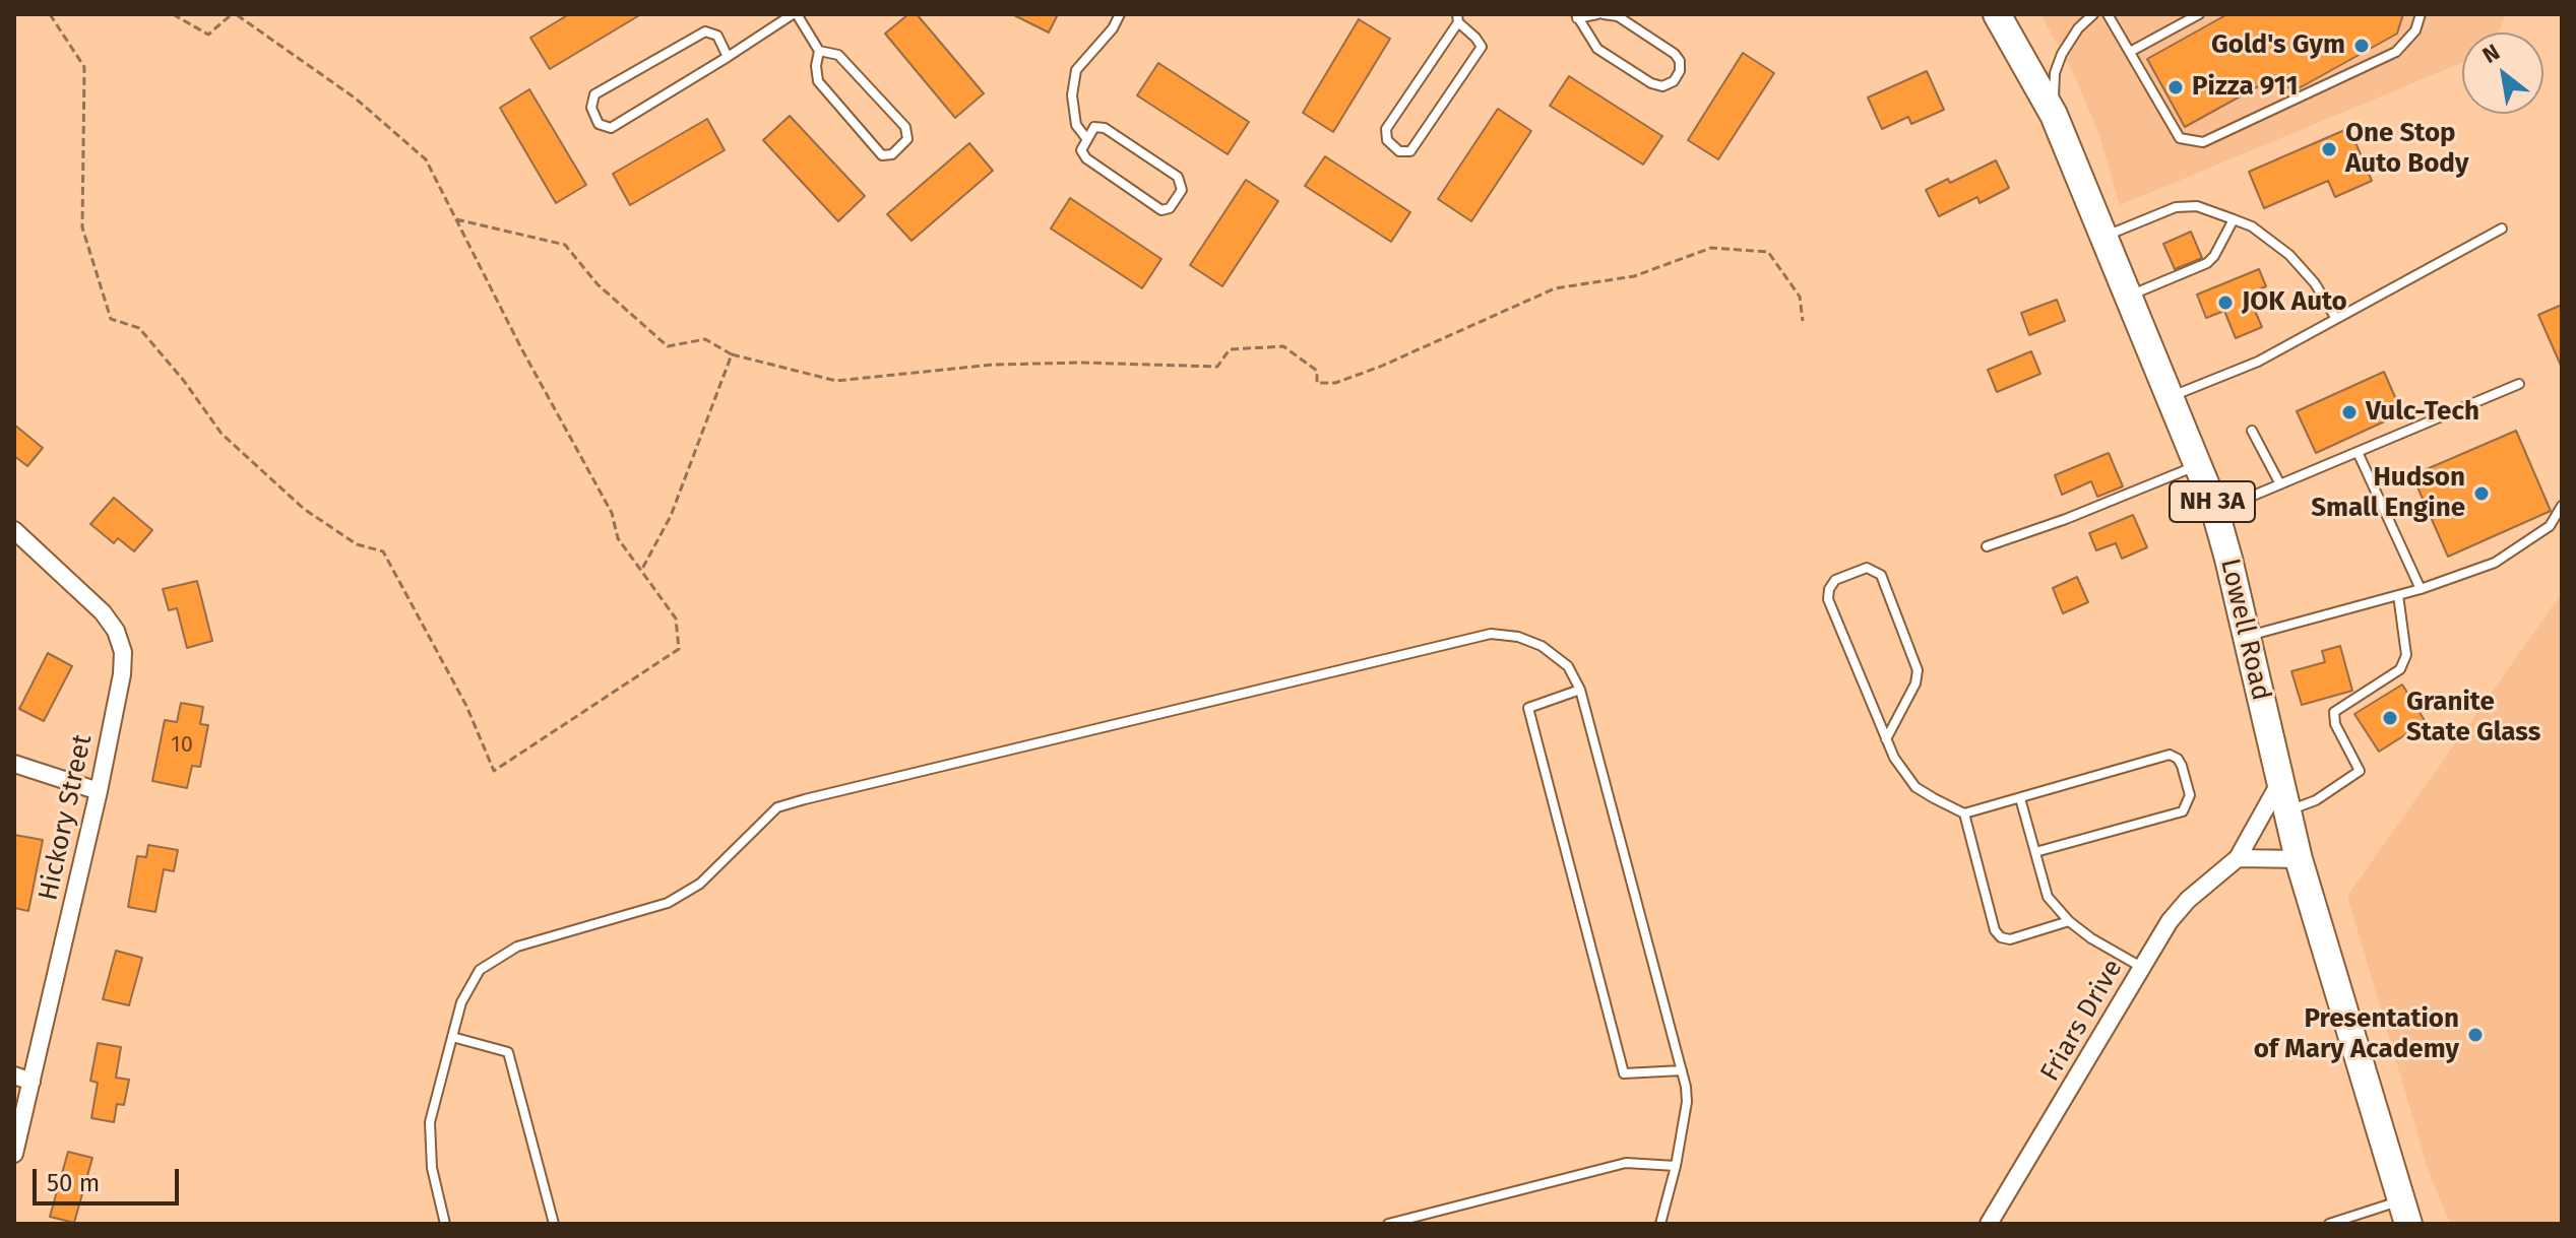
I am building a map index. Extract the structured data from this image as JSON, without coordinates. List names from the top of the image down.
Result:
{
  "streets": {
    "main road": ["NH 3A", "Lowell Road"],
    "street": ["Hickory Street", "Friars Drive"]
  },
  "crossings": [
    ["Lowell Road", "Friars Drive"]
  ],
  "places": [
    "Gold's Gym",
    "Pizza 911",
    "One Stop Auto Body",
    "JOK Auto",
    "Vulc-Tech",
    "Hudson Small Engine",
    "Granite State Glass",
    "Presentation of Mary Academy"
  ],
  "house_numbers": ["10"],
  "scale_bar": "50 m",
  "north": "top left"
}
